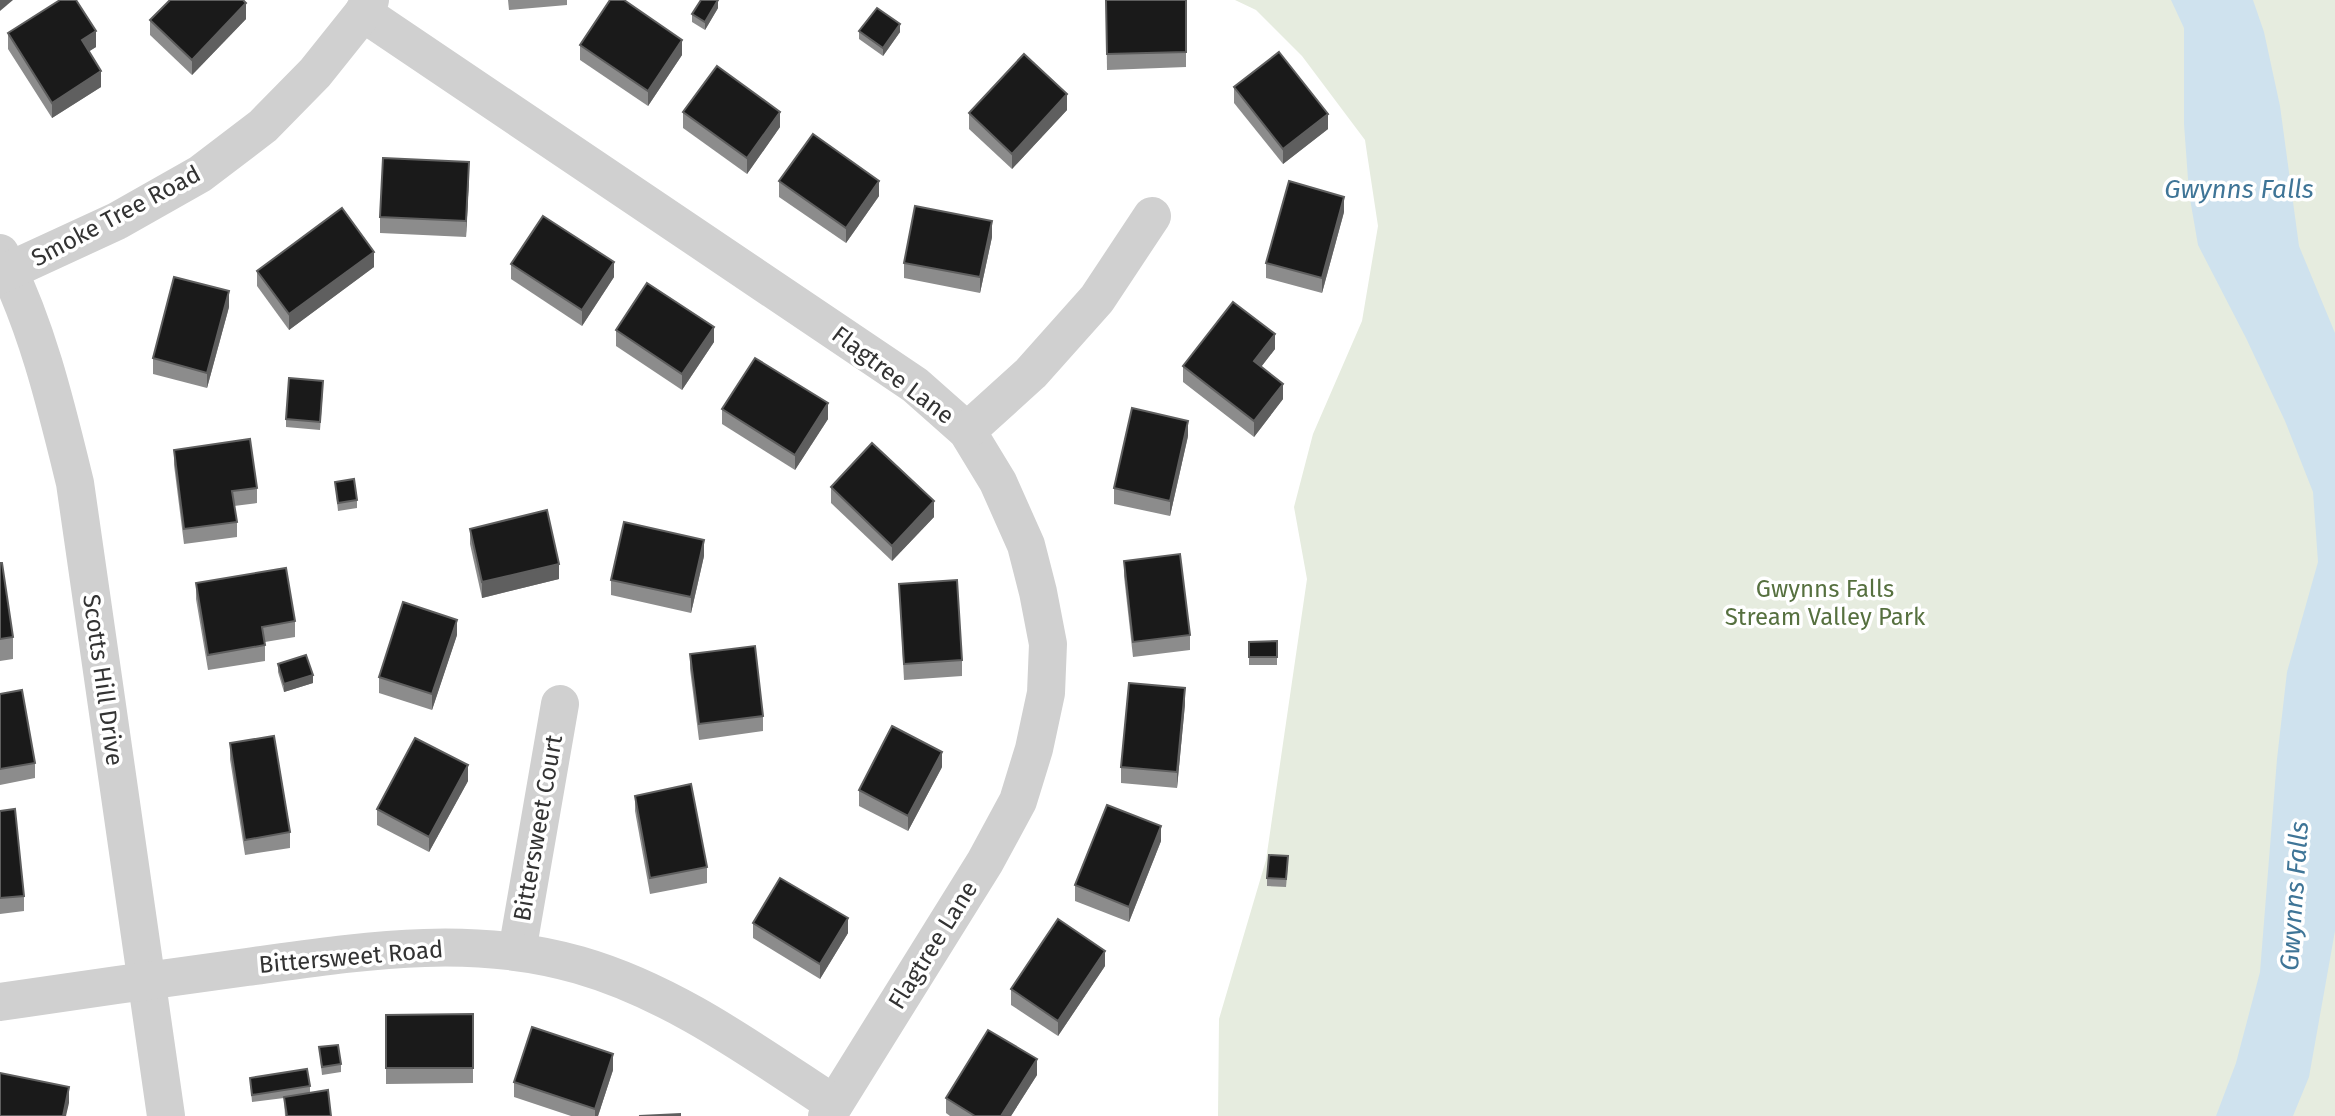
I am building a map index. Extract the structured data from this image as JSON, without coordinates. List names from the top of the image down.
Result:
{
  "streets": {
    "street": [
      "Smoke Tree Road",
      "Flagtree Lane",
      "Scotts Hill Drive",
      "Bittersweet Court",
      "Bittersweet Road"
    ]
  },
  "crossings": [
    ["Smoke Tree Road", "Flagtree Lane"],
    ["Smoke Tree Road", "Scotts Hill Drive"],
    ["Flagtree Lane", "Bittersweet Road"],
    ["Scotts Hill Drive", "Bittersweet Road"],
    ["Bittersweet Court", "Bittersweet Road"]
  ],
  "water": ["Gwynns Falls"],
  "parks": ["Gwynns Falls Stream Valley Park"]
}
